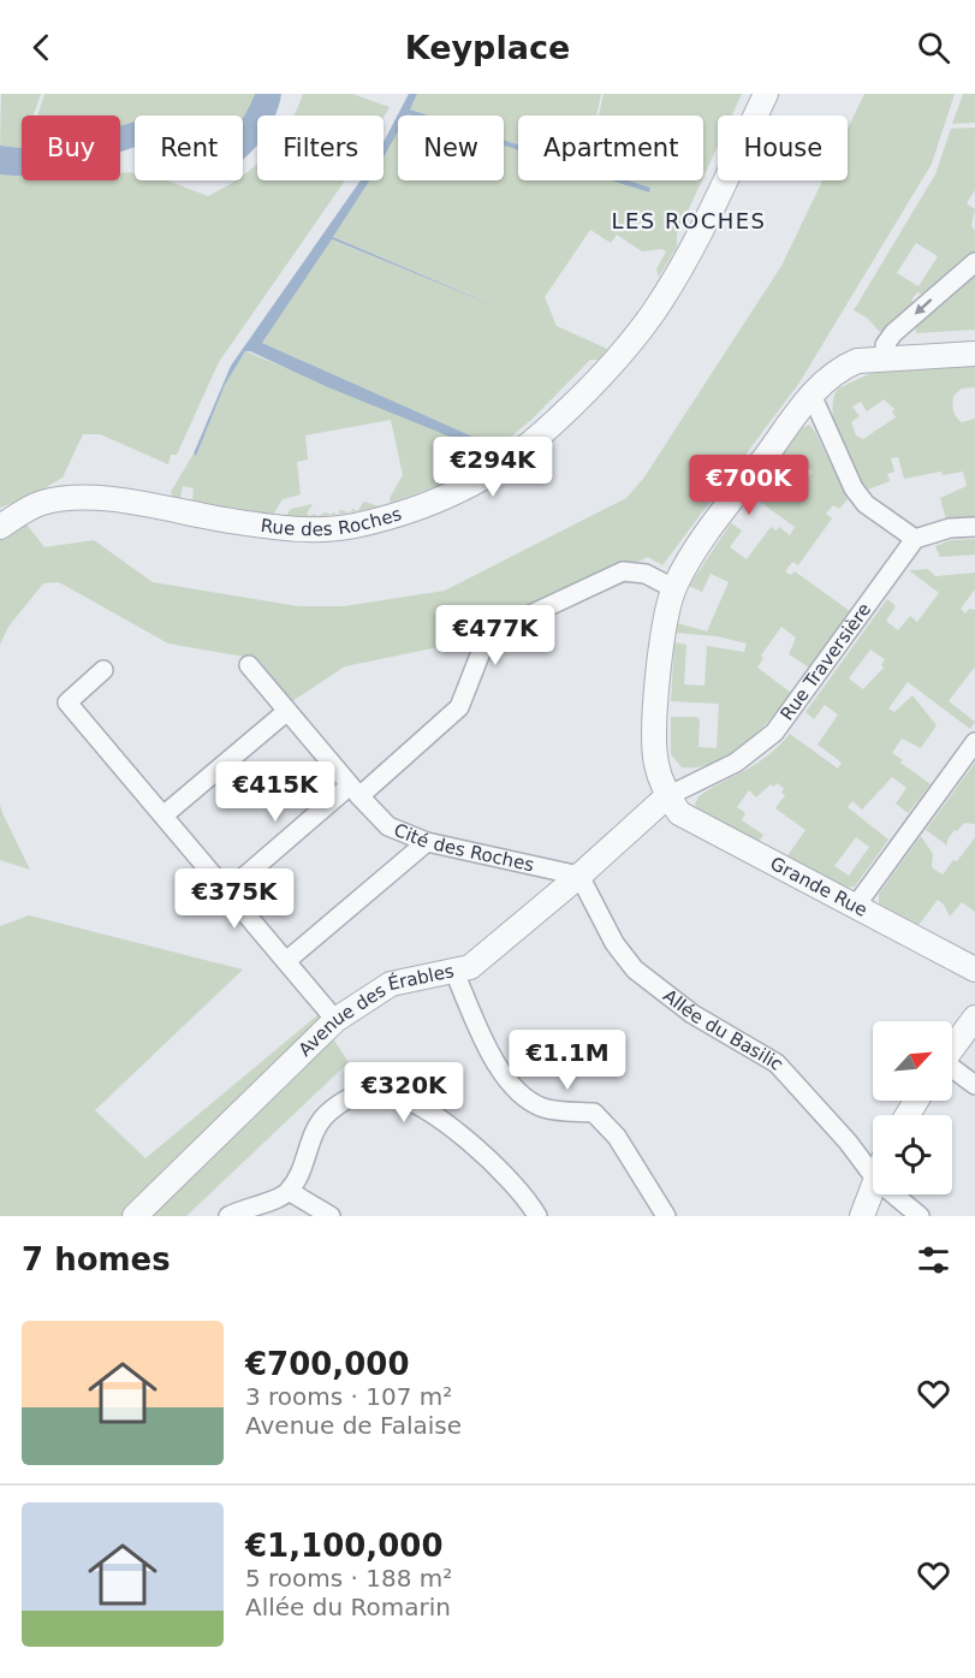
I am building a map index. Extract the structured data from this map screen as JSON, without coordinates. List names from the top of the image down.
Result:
{
  "streets": {
    "street": [
      "Rue des Roches",
      "Rue Traversière",
      "Cité des Roches",
      "Grande Rue",
      "Avenue des Érables",
      "Allée du Basilic"
    ]
  },
  "crossings": [
    ["Rue Traversière", "Grande Rue"],
    ["Rue Traversière", "Avenue des Érables"],
    ["Cité des Roches", "Avenue des Érables"],
    ["Cité des Roches", "Allée du Basilic"],
    ["Grande Rue", "Avenue des Érables"],
    ["Avenue des Érables", "Allée du Basilic"]
  ],
  "districts": ["LES ROCHES"],
  "north": "top right",
  "page": {
    "header": "Keyplace",
    "chip": [
      "Buy",
      "Rent",
      "Filters",
      "New",
      "Apartment",
      "House"
    ],
    "price": [
      "€294K",
      "€700K",
      "€477K",
      "€415K",
      "€375K",
      "€1.1M",
      "€320K"
    ],
    "heading": "7 homes",
    "list": [
      {
        "name": "€700,000",
        "note": "3 rooms · 107 m² · Avenue de Falaise"
      },
      {
        "name": "€1,100,000",
        "note": "5 rooms · 188 m² · Allée du Romarin"
      }
    ]
  }
}
